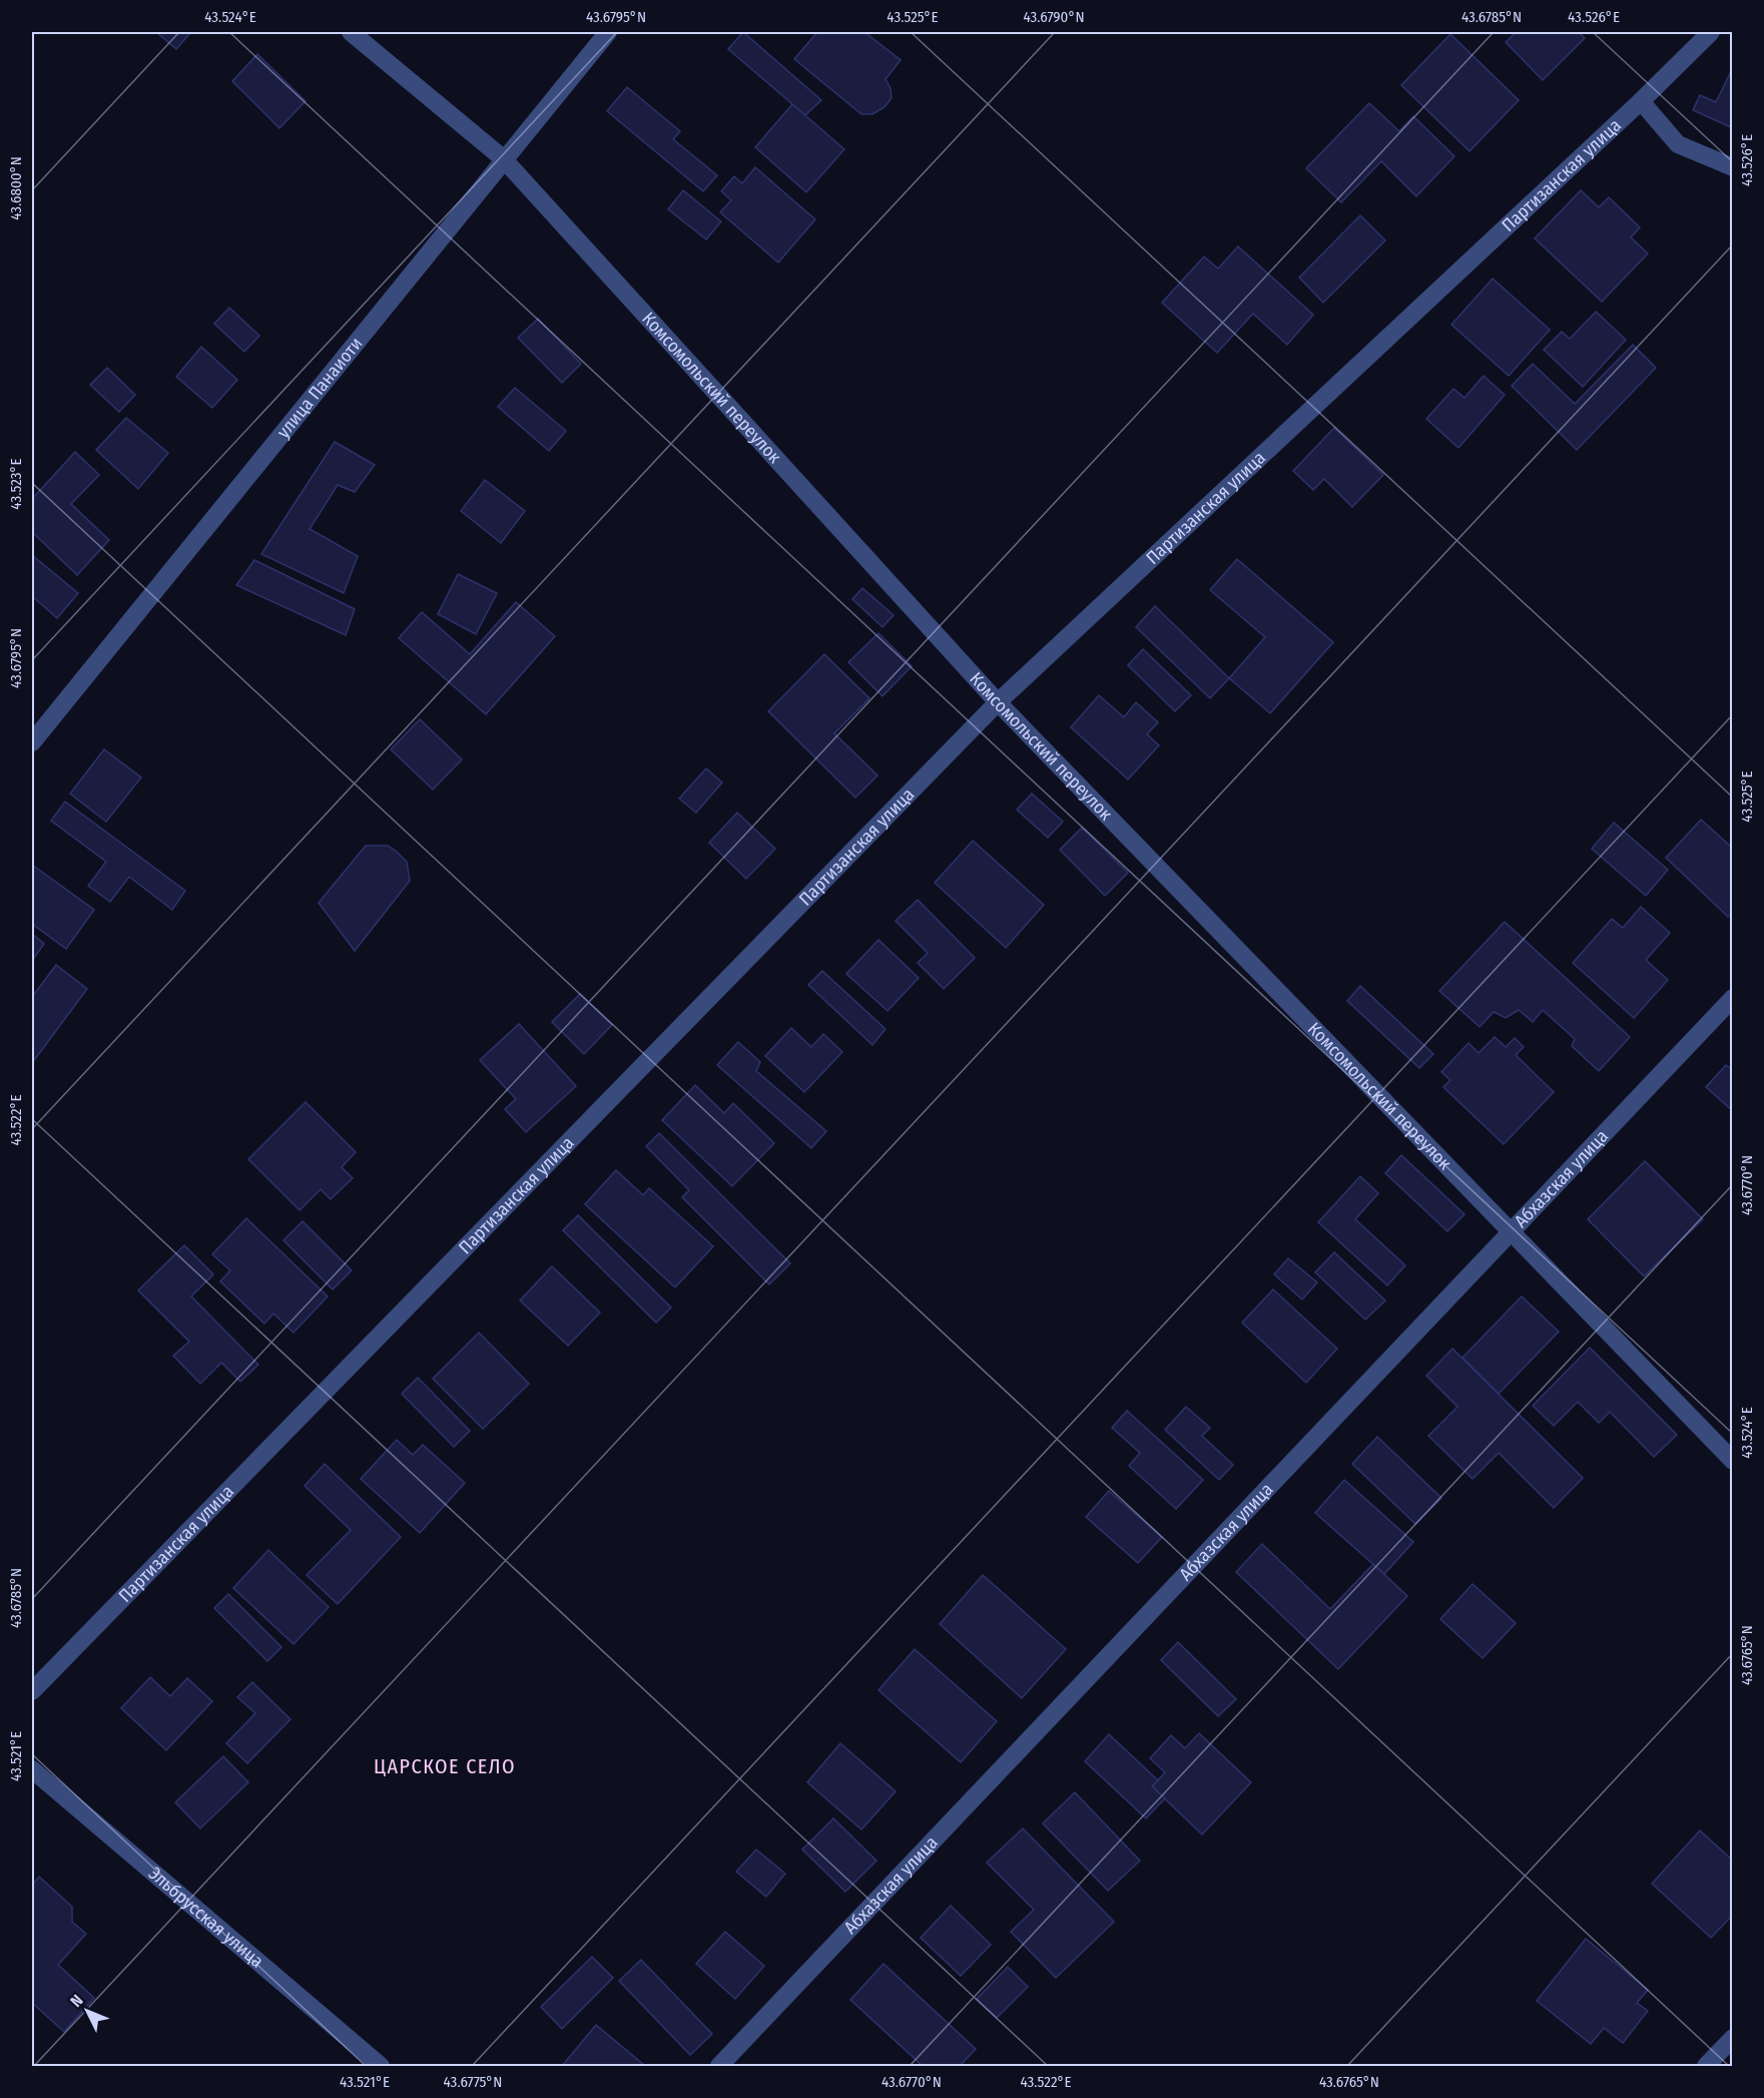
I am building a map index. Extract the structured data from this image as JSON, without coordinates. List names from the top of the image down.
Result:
{
  "streets": {
    "street": [
      "Партизанская улица",
      "улица Панаиоти",
      "Комсомольский переулок",
      "Абхазская улица",
      "Эльбрусская улица"
    ]
  },
  "crossings": [
    ["Партизанская улица", "Комсомольский переулок"],
    ["улица Панаиоти", "Комсомольский переулок"],
    ["Комсомольский переулок", "Абхазская улица"]
  ],
  "districts": ["ЦАРСКОЕ СЕЛО"],
  "north": "top left",
  "coordinates": [
    "43.524°E",
    "43.6795°N",
    "43.525°E",
    "43.6790°N",
    "43.6785°N",
    "43.526°E",
    "43.6800°N",
    "43.523°E",
    "43.522°E",
    "43.6770°N",
    "43.6765°N",
    "43.521°E",
    "43.6775°N"
  ]
}
